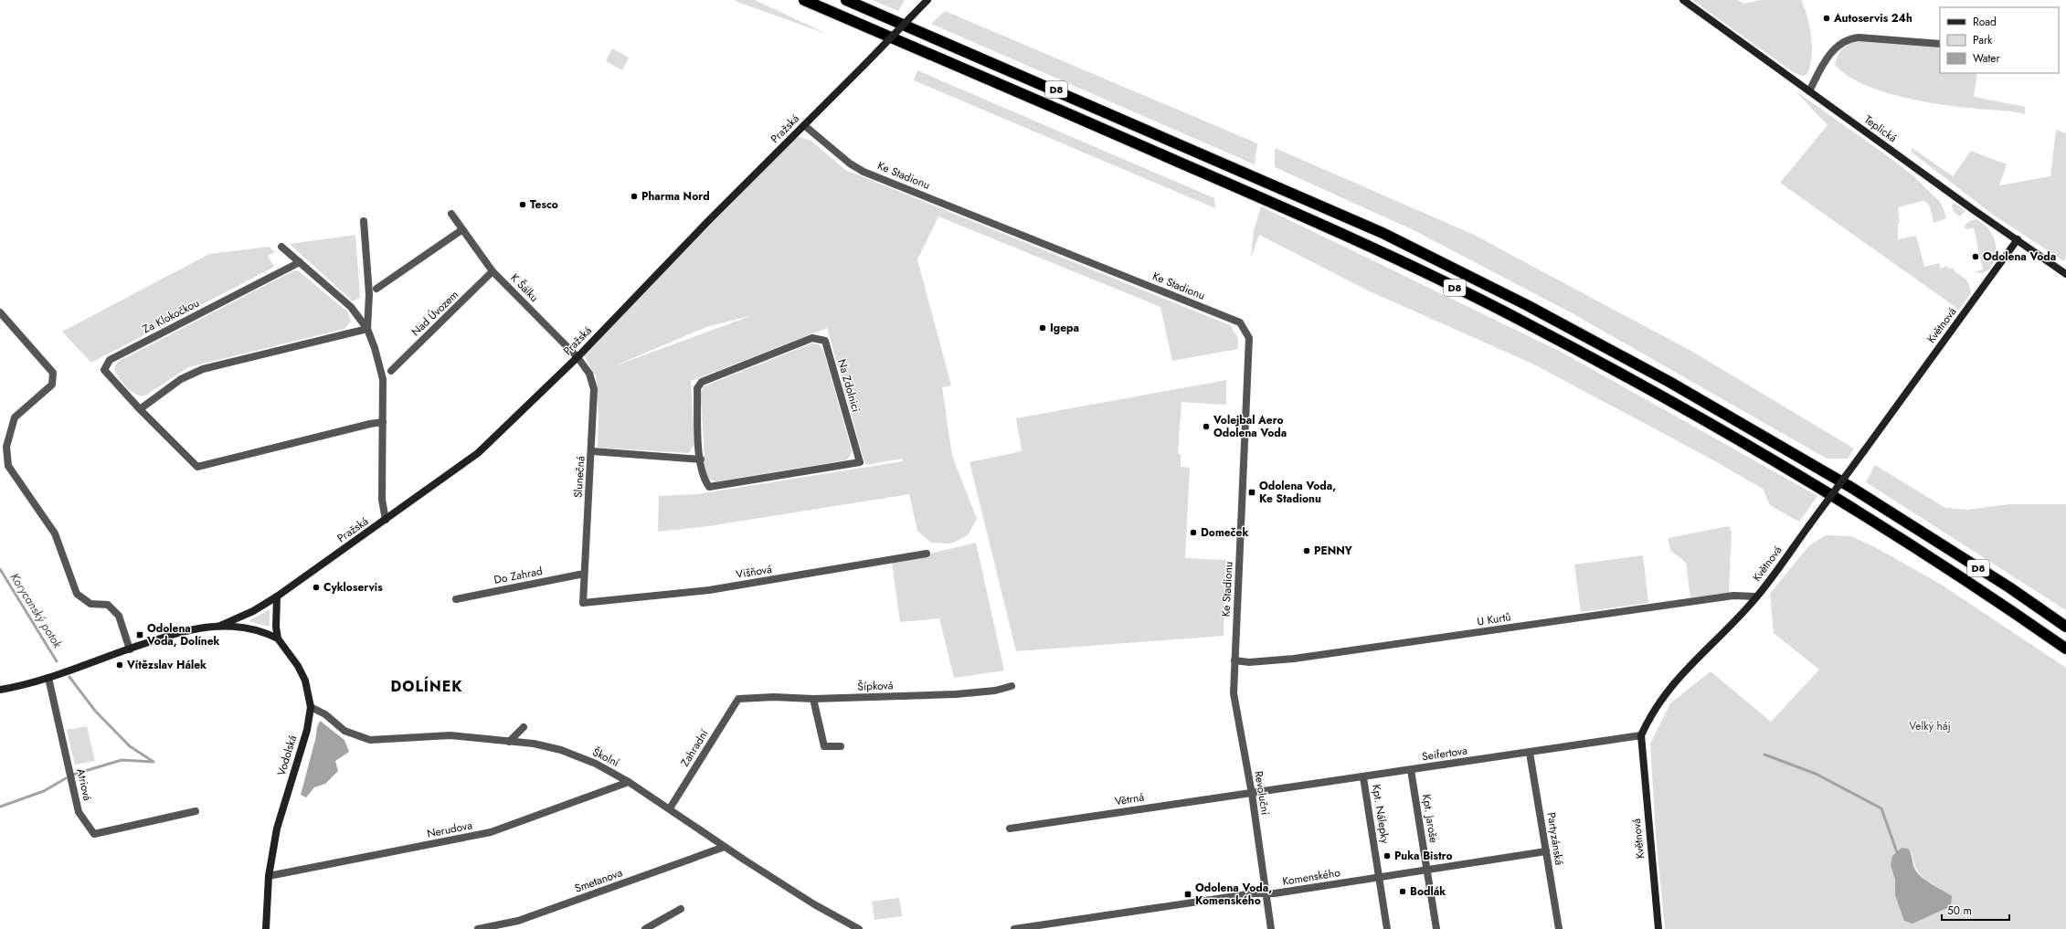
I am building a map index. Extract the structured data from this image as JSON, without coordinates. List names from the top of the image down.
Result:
{
  "streets": {
    "highway": ["D8"],
    "street": [
      "Pražská",
      "Teplická",
      "Ke Stadionu",
      "K Šálku",
      "Nad Úvozem",
      "Za Klokočkou",
      "Květnová",
      "Na Zdolnici",
      "Slunečná",
      "Višňová",
      "Do Zahrad",
      "U Kurtů",
      "Šípková",
      "Zahradní",
      "Seifertova",
      "Vodolská",
      "Školní",
      "Atriová",
      "Revoluční",
      "Větrná",
      "Kpt. Nálepky",
      "Kpt. Jaroše",
      "Nerudova",
      "Partyzánská",
      "Komenského",
      "Smetanova"
    ]
  },
  "crossings": [
    ["Pražská", "Ke Stadionu"],
    ["Pražská", "K Šálku"],
    ["Pražská", "Slunečná"],
    ["Teplická", "Květnová"],
    ["Ke Stadionu", "U Kurtů"],
    ["Ke Stadionu", "Revoluční"],
    ["K Šálku", "Nad Úvozem"],
    ["K Šálku", "Slunečná"],
    ["Květnová", "U Kurtů"],
    ["Květnová", "Seifertova"],
    ["Slunečná", "Višňová"],
    ["Slunečná", "Do Zahrad"],
    ["U Kurtů", "Revoluční"],
    ["Šípková", "Zahradní"],
    ["Zahradní", "Školní"],
    ["Seifertova", "Revoluční"],
    ["Seifertova", "Větrná"],
    ["Seifertova", "Kpt. Nálepky"],
    ["Seifertova", "Kpt. Jaroše"],
    ["Seifertova", "Partyzánská"],
    ["Vodolská", "Školní"],
    ["Vodolská", "Nerudova"],
    ["Školní", "Nerudova"],
    ["Školní", "Smetanova"],
    ["Revoluční", "Větrná"],
    ["Revoluční", "Komenského"],
    ["Kpt. Nálepky", "Komenského"],
    ["Kpt. Jaroše", "Komenského"],
    ["Partyzánská", "Komenského"]
  ],
  "districts": ["DOLÍNEK"],
  "water": ["Korycanský potok"],
  "parks": ["Velký háj"],
  "places": {
    "other": [
      "Autoservis 24h",
      "Pharma Nord",
      "Tesco",
      "Odolena Voda",
      "Igepa",
      "Volejbal Aero Odolena Voda",
      "Domeček",
      "PENNY",
      "Cykloservis",
      "Vítězslav Hálek",
      "Puka Bistro",
      "Bodlák"
    ],
    "transit": ["Odolena Voda, Ke Stadionu", "Odolena Voda, Dolínek", "Odolena Voda, Komenského"]
  },
  "legend": ["Road", "Park", "Water"],
  "scale_bar": "50 m"
}
